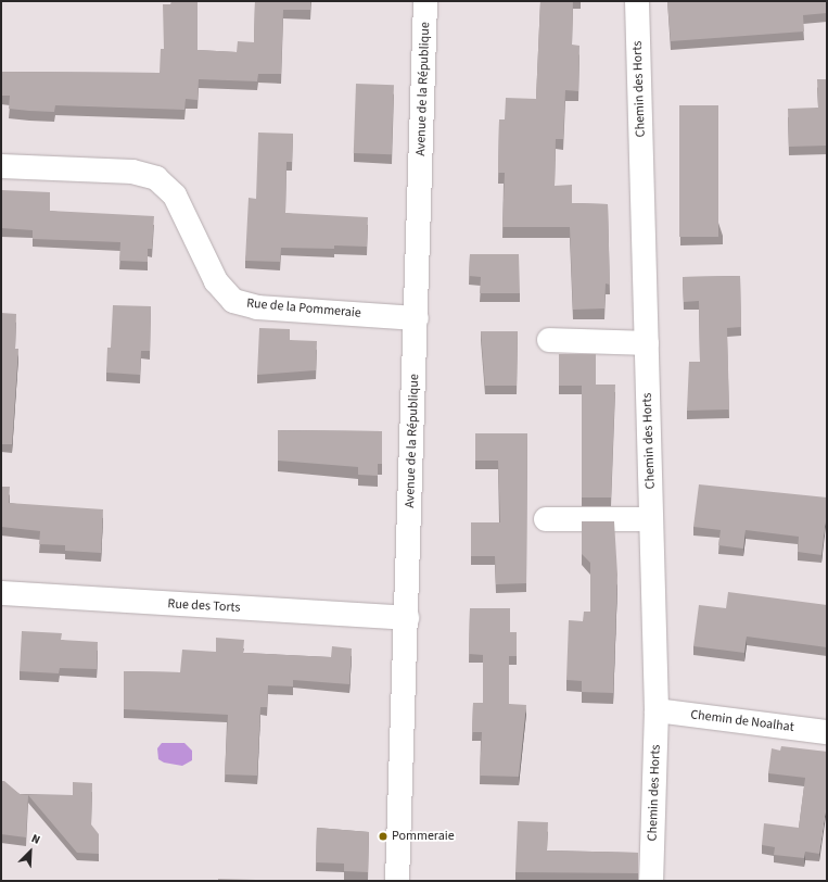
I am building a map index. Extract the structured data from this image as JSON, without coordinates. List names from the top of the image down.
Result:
{
  "streets": {
    "street": [
      "Avenue de la République",
      "Chemin des Horts",
      "Rue de la Pommeraie",
      "Rue des Torts",
      "Chemin de Noalhat"
    ]
  },
  "crossings": [
    ["Avenue de la République", "Rue de la Pommeraie"],
    ["Avenue de la République", "Rue des Torts"],
    ["Chemin des Horts", "Chemin de Noalhat"]
  ],
  "places": ["Pommeraie"],
  "north": "top right"
}
